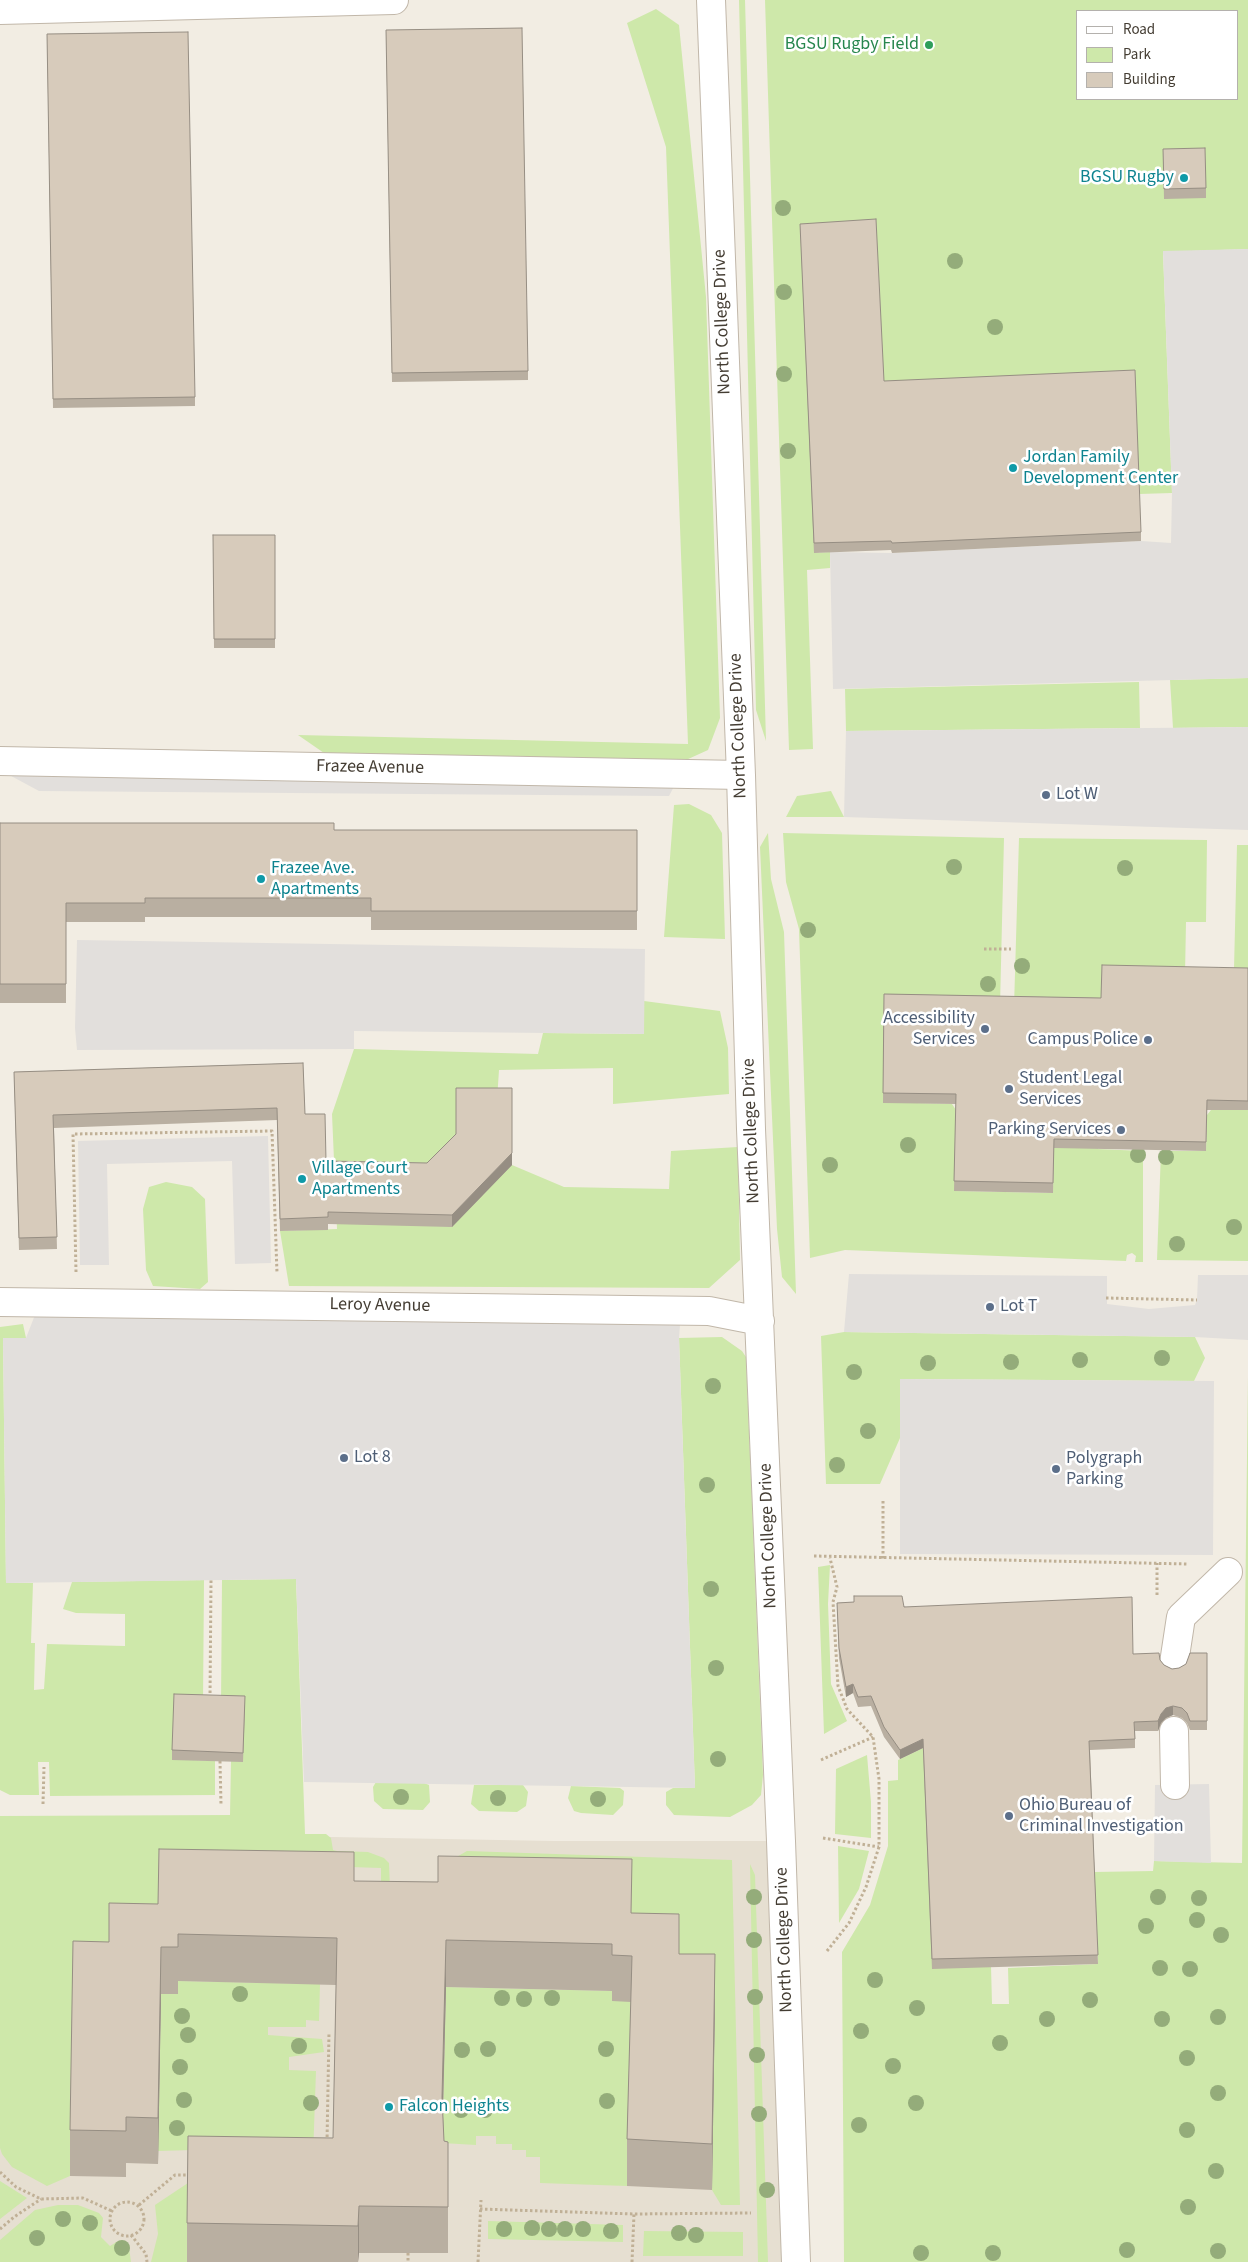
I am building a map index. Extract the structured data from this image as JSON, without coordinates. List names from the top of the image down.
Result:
{
  "streets": {
    "street": ["North College Drive", "Frazee Avenue", "Leroy Avenue"]
  },
  "crossings": [
    ["North College Drive", "Frazee Avenue"],
    ["North College Drive", "Leroy Avenue"]
  ],
  "places": [
    "BGSU Rugby Field",
    "BGSU Rugby",
    "Jordan Family Development Center",
    "Lot W",
    "Frazee Ave. Apartments",
    "Accessibility Services",
    "Campus Police",
    "Student Legal Services",
    "Parking Services",
    "Village Court Apartments",
    "Lot T",
    "Lot 8",
    "Polygraph Parking",
    "Ohio Bureau of Criminal Investigation",
    "Falcon Heights"
  ],
  "legend": ["Road", "Park", "Building"]
}
